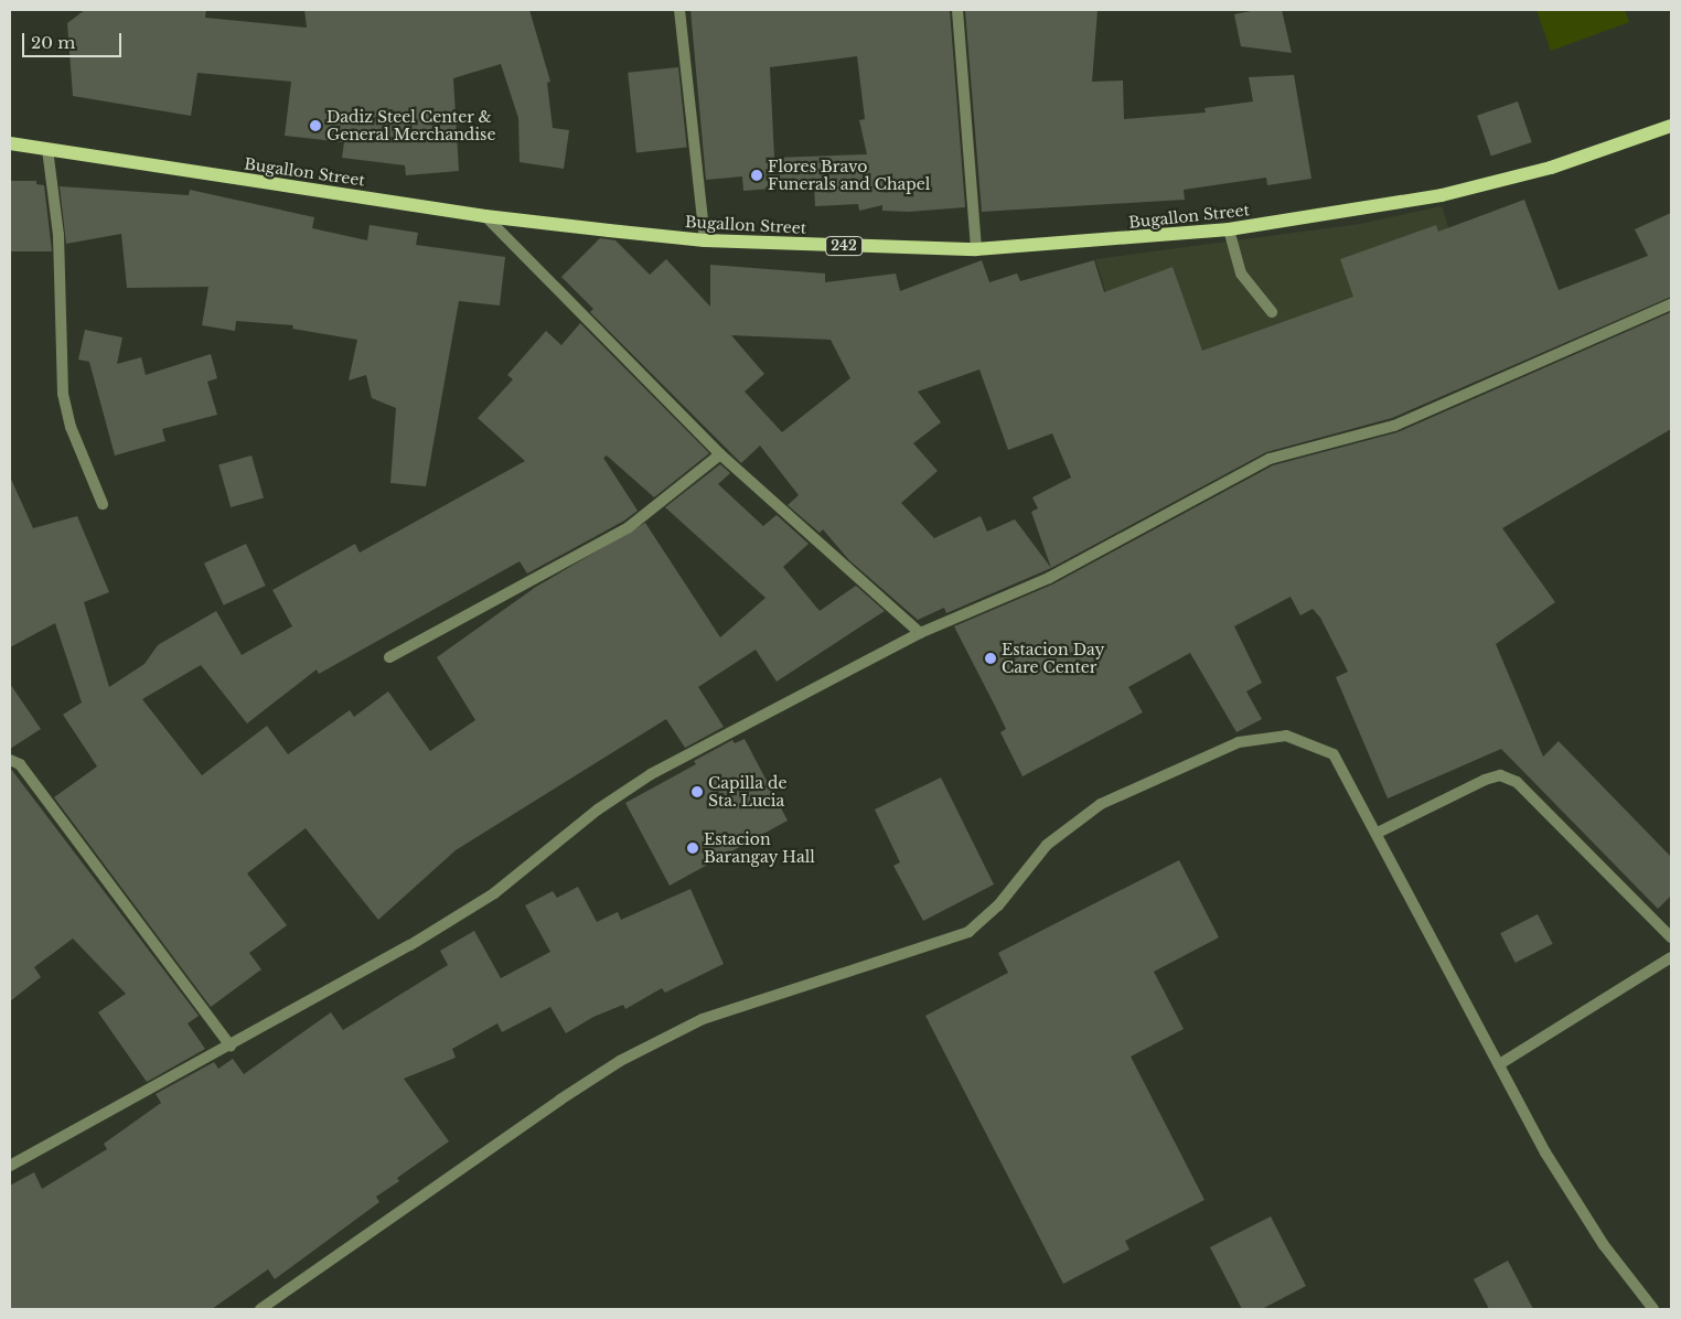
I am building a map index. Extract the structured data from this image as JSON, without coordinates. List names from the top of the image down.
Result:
{
  "streets": {
    "main road": ["Bugallon Street", "242"]
  },
  "places": [
    "Dadiz Steel Center & General Merchandise",
    "Flores Bravo Funerals and Chapel",
    "Estacion Day Care Center",
    "Capilla de Sta. Lucia",
    "Estacion Barangay Hall"
  ],
  "scale_bar": "20 m"
}
